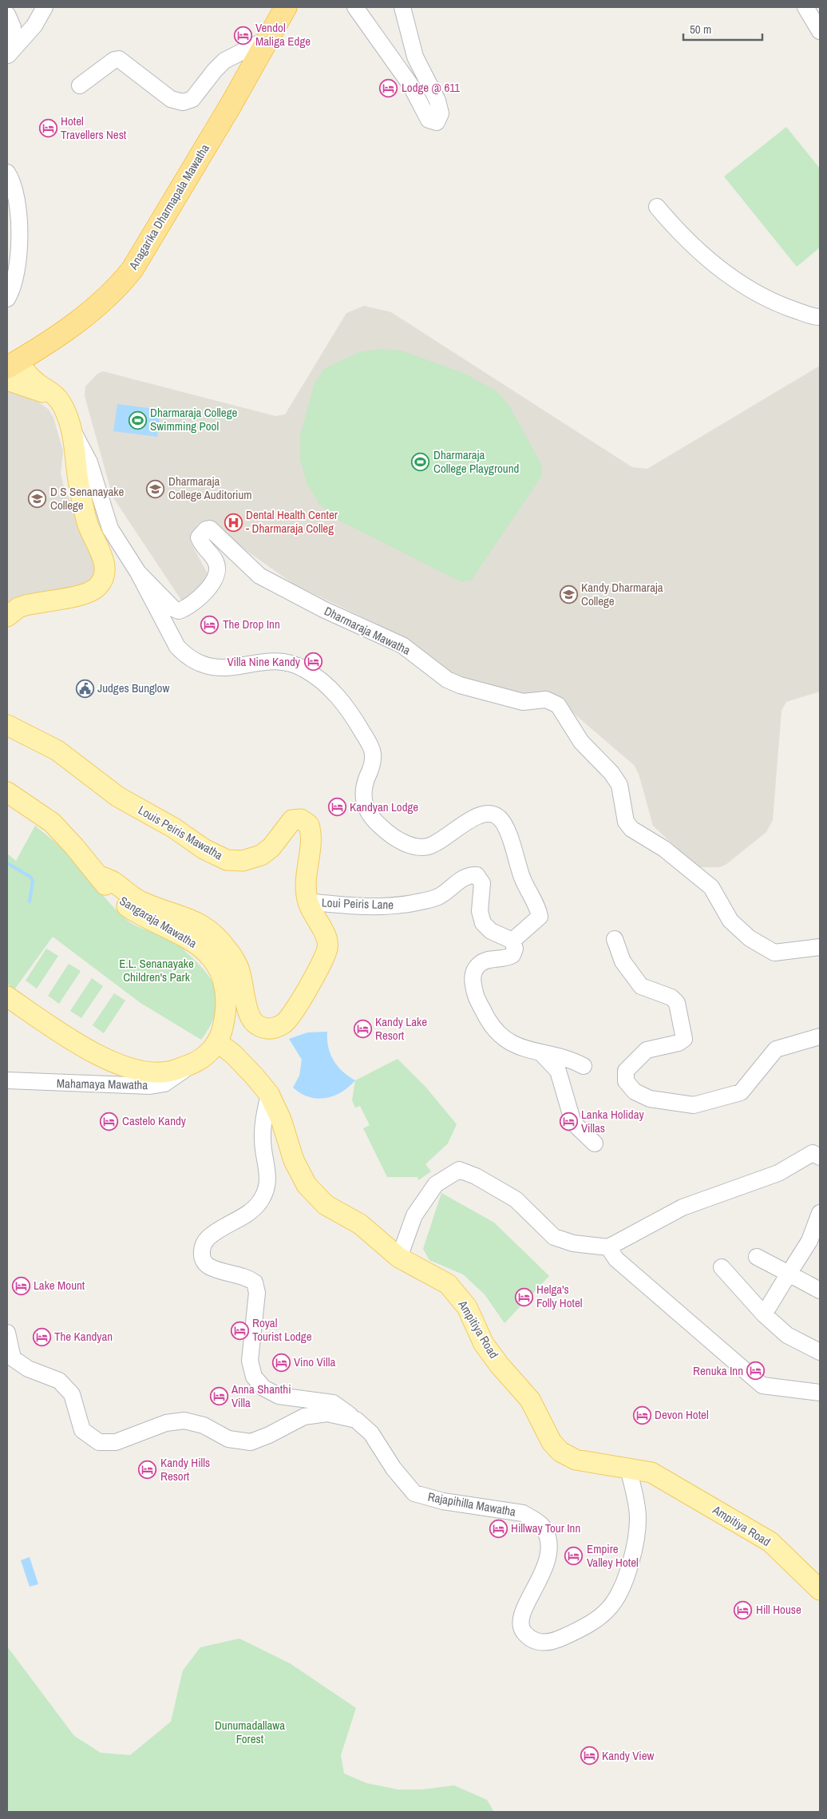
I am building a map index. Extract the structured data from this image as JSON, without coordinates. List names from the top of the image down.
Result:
{
  "streets": {
    "highway": ["Anagarika Dharmapala Mawatha"],
    "main road": ["Louis Peiris Mawatha", "Sangaraja Mawatha", "Ampitiya Road"],
    "street": [
      "Dharmaraja Mawatha",
      "Loui Peiris Lane",
      "Mahamaya Mawatha",
      "Rajapihilla Mawatha"
    ]
  },
  "crossings": [
    ["Dharmaraja Mawatha", "Loui Peiris Lane"],
    ["Louis Peiris Mawatha", "Loui Peiris Lane"],
    ["Louis Peiris Mawatha", "Sangaraja Mawatha"],
    ["Sangaraja Mawatha", "Mahamaya Mawatha"],
    ["Sangaraja Mawatha", "Ampitiya Road"],
    ["Ampitiya Road", "Rajapihilla Mawatha"]
  ],
  "parks": ["E.L. Senanayake Children's Park", "Dunumadallawa Forest"],
  "places": {
    "hotel": [
      "Vendol Maliga Edge",
      "Lodge @ 611",
      "Hotel Travellers Nest",
      "The Drop Inn",
      "Villa Nine Kandy",
      "Kandyan Lodge",
      "Kandy Lake Resort",
      "Castelo Kandy",
      "Lanka Holiday Villas",
      "Lake Mount",
      "Helga's Folly Hotel",
      "Royal Tourist Lodge",
      "The Kandyan",
      "Vino Villa",
      "Renuka Inn",
      "Anna Shanthi Villa",
      "Devon Hotel",
      "Kandy Hills Resort",
      "Hillway Tour Inn",
      "Empire Valley Hotel",
      "Hill House",
      "Kandy View"
    ],
    "sports": ["Dharmaraja College Swimming Pool", "Dharmaraja College Playground"],
    "school or university": ["Dharmaraja College Auditorium", "D S Senanayake College", "Kandy Dharmaraja College"],
    "hospital": ["Dental Health Center - Dharmaraja Colleg"],
    "public building": ["Judges Bunglow"]
  },
  "scale_bar": "50 m"
}
